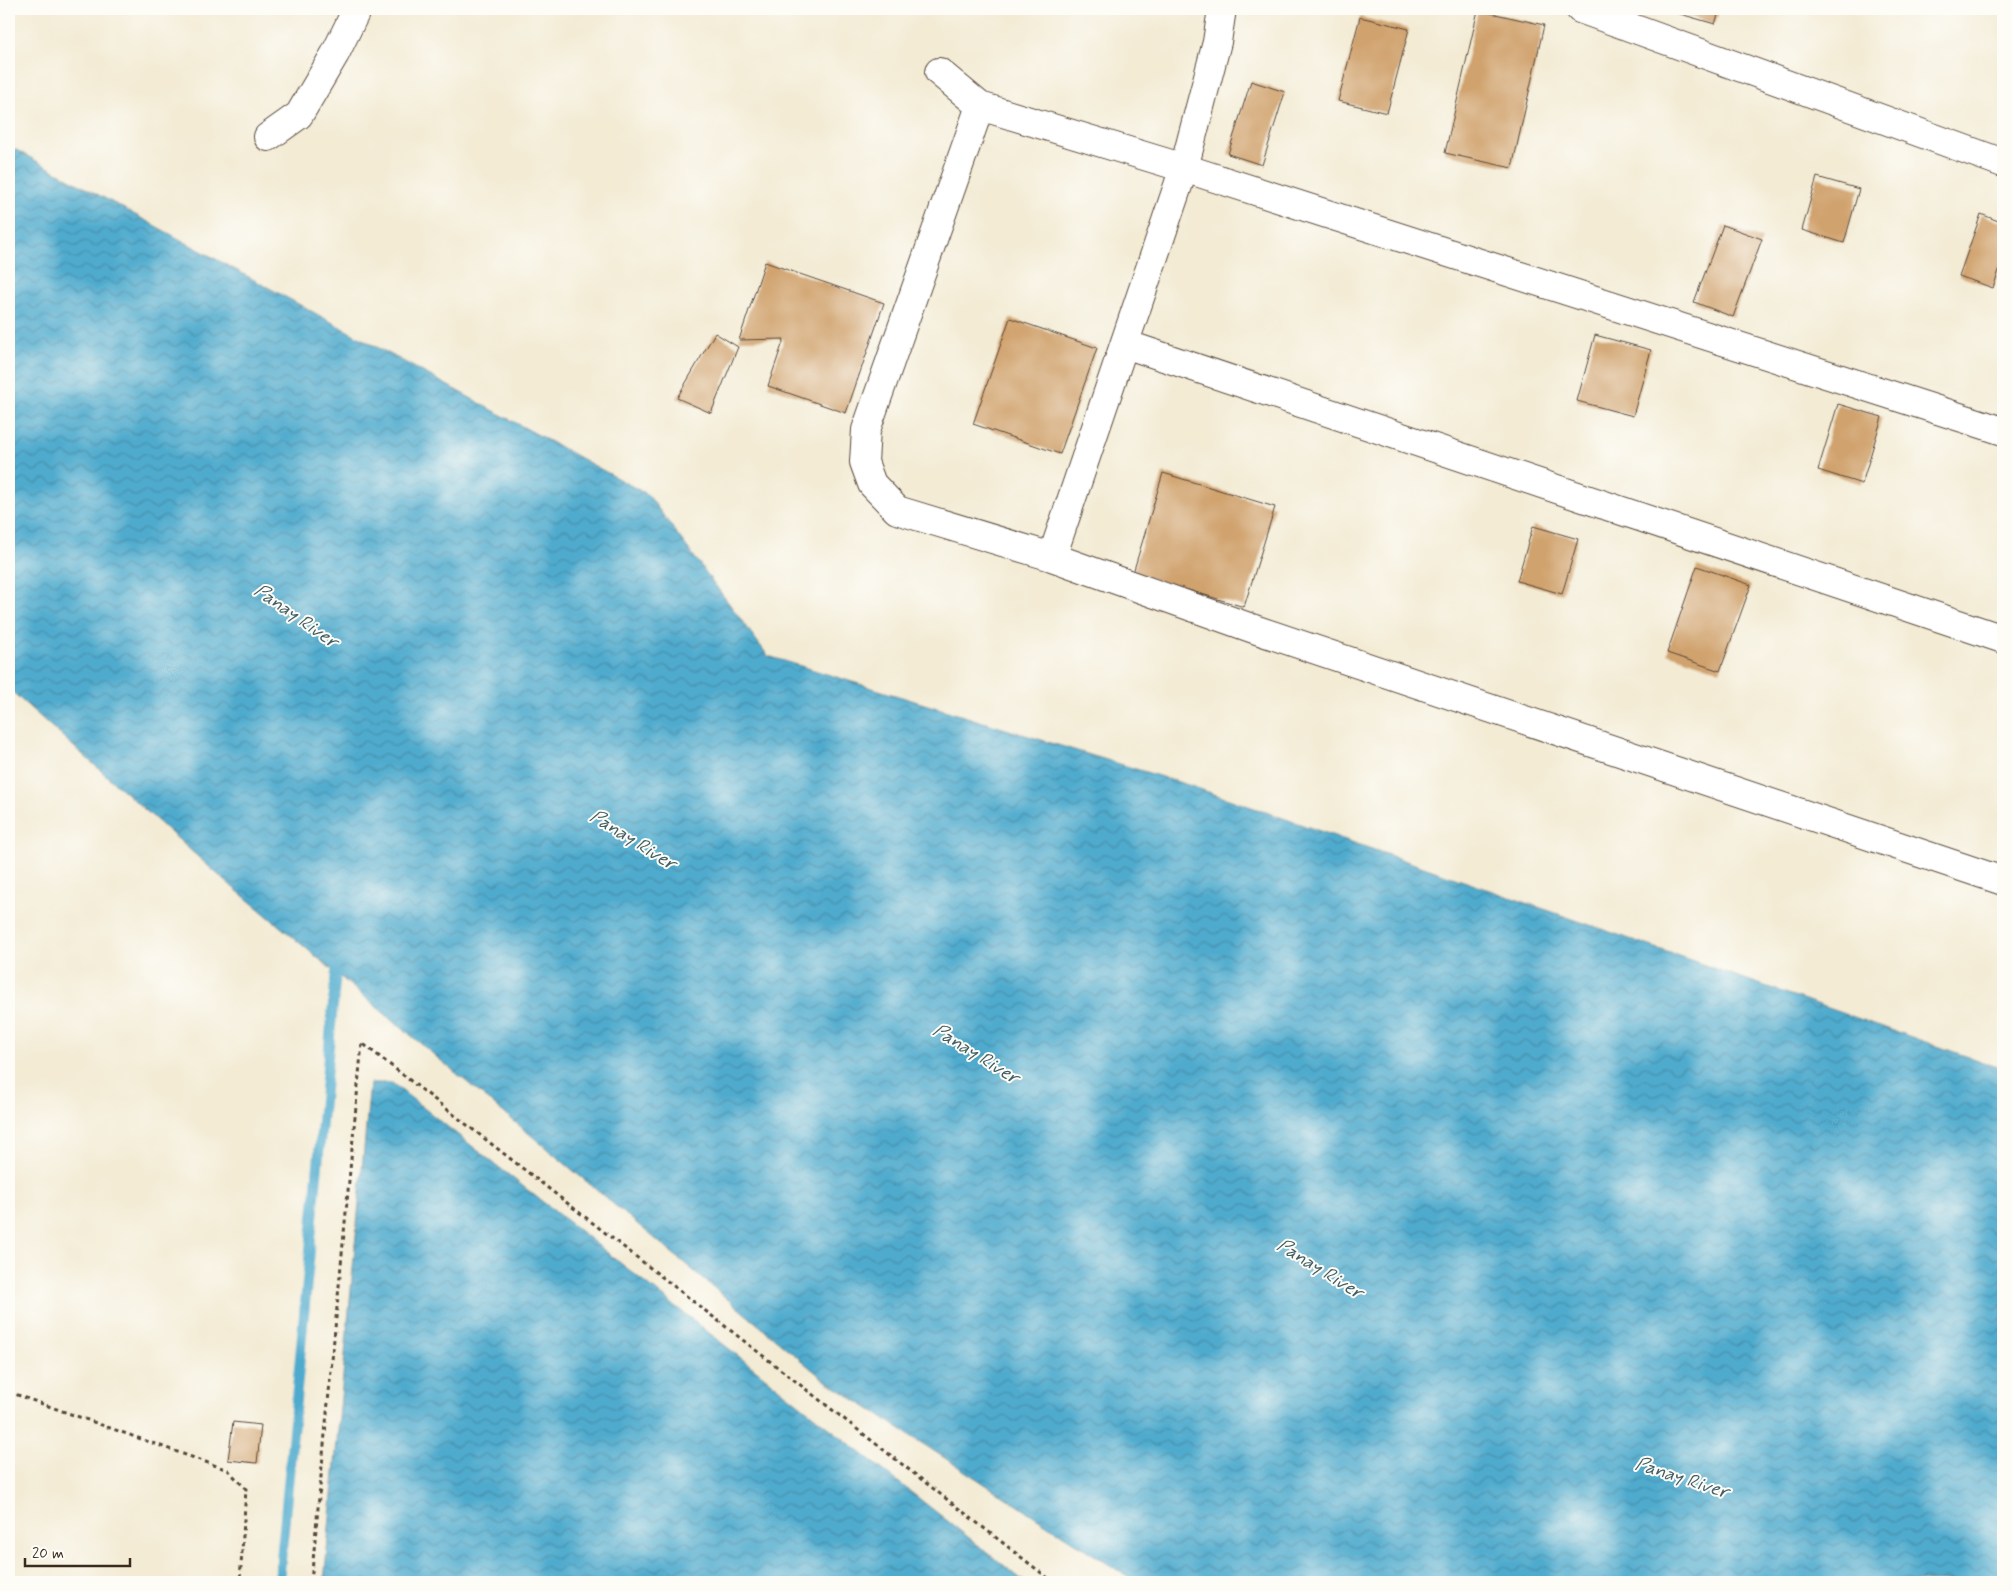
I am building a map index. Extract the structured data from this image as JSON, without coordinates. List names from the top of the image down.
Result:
{
  "water": ["Panay River"],
  "scale_bar": "20 m"
}
